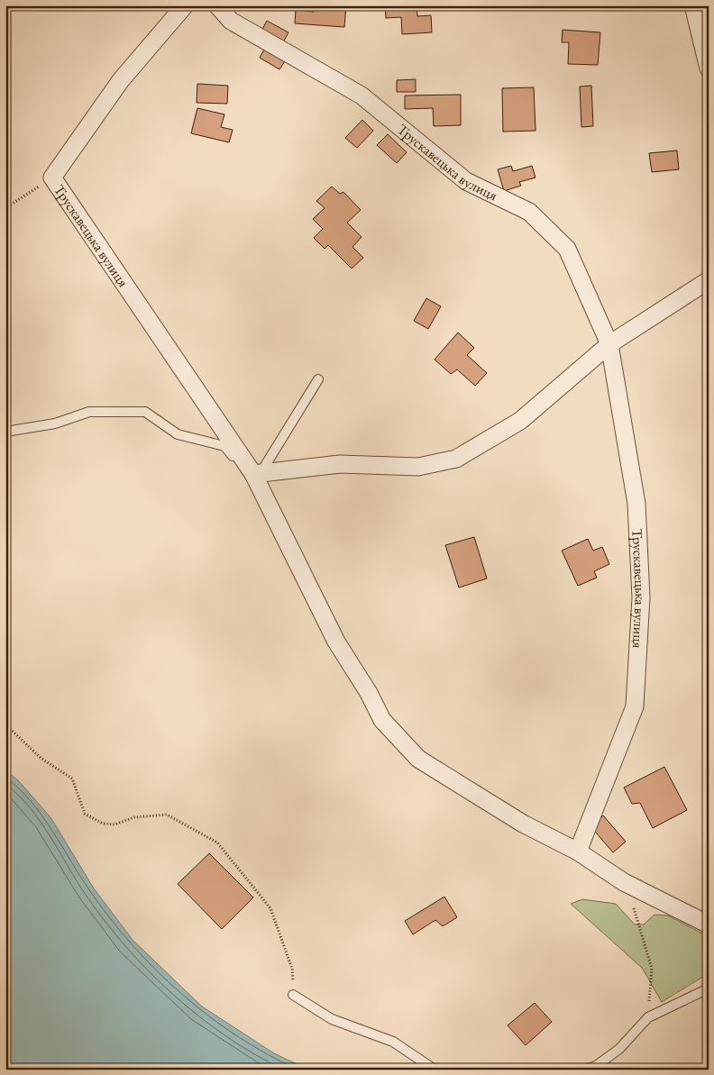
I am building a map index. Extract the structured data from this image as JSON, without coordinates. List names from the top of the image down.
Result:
{
  "streets": {
    "street": ["Трускавецька вулиця"]
  }
}
